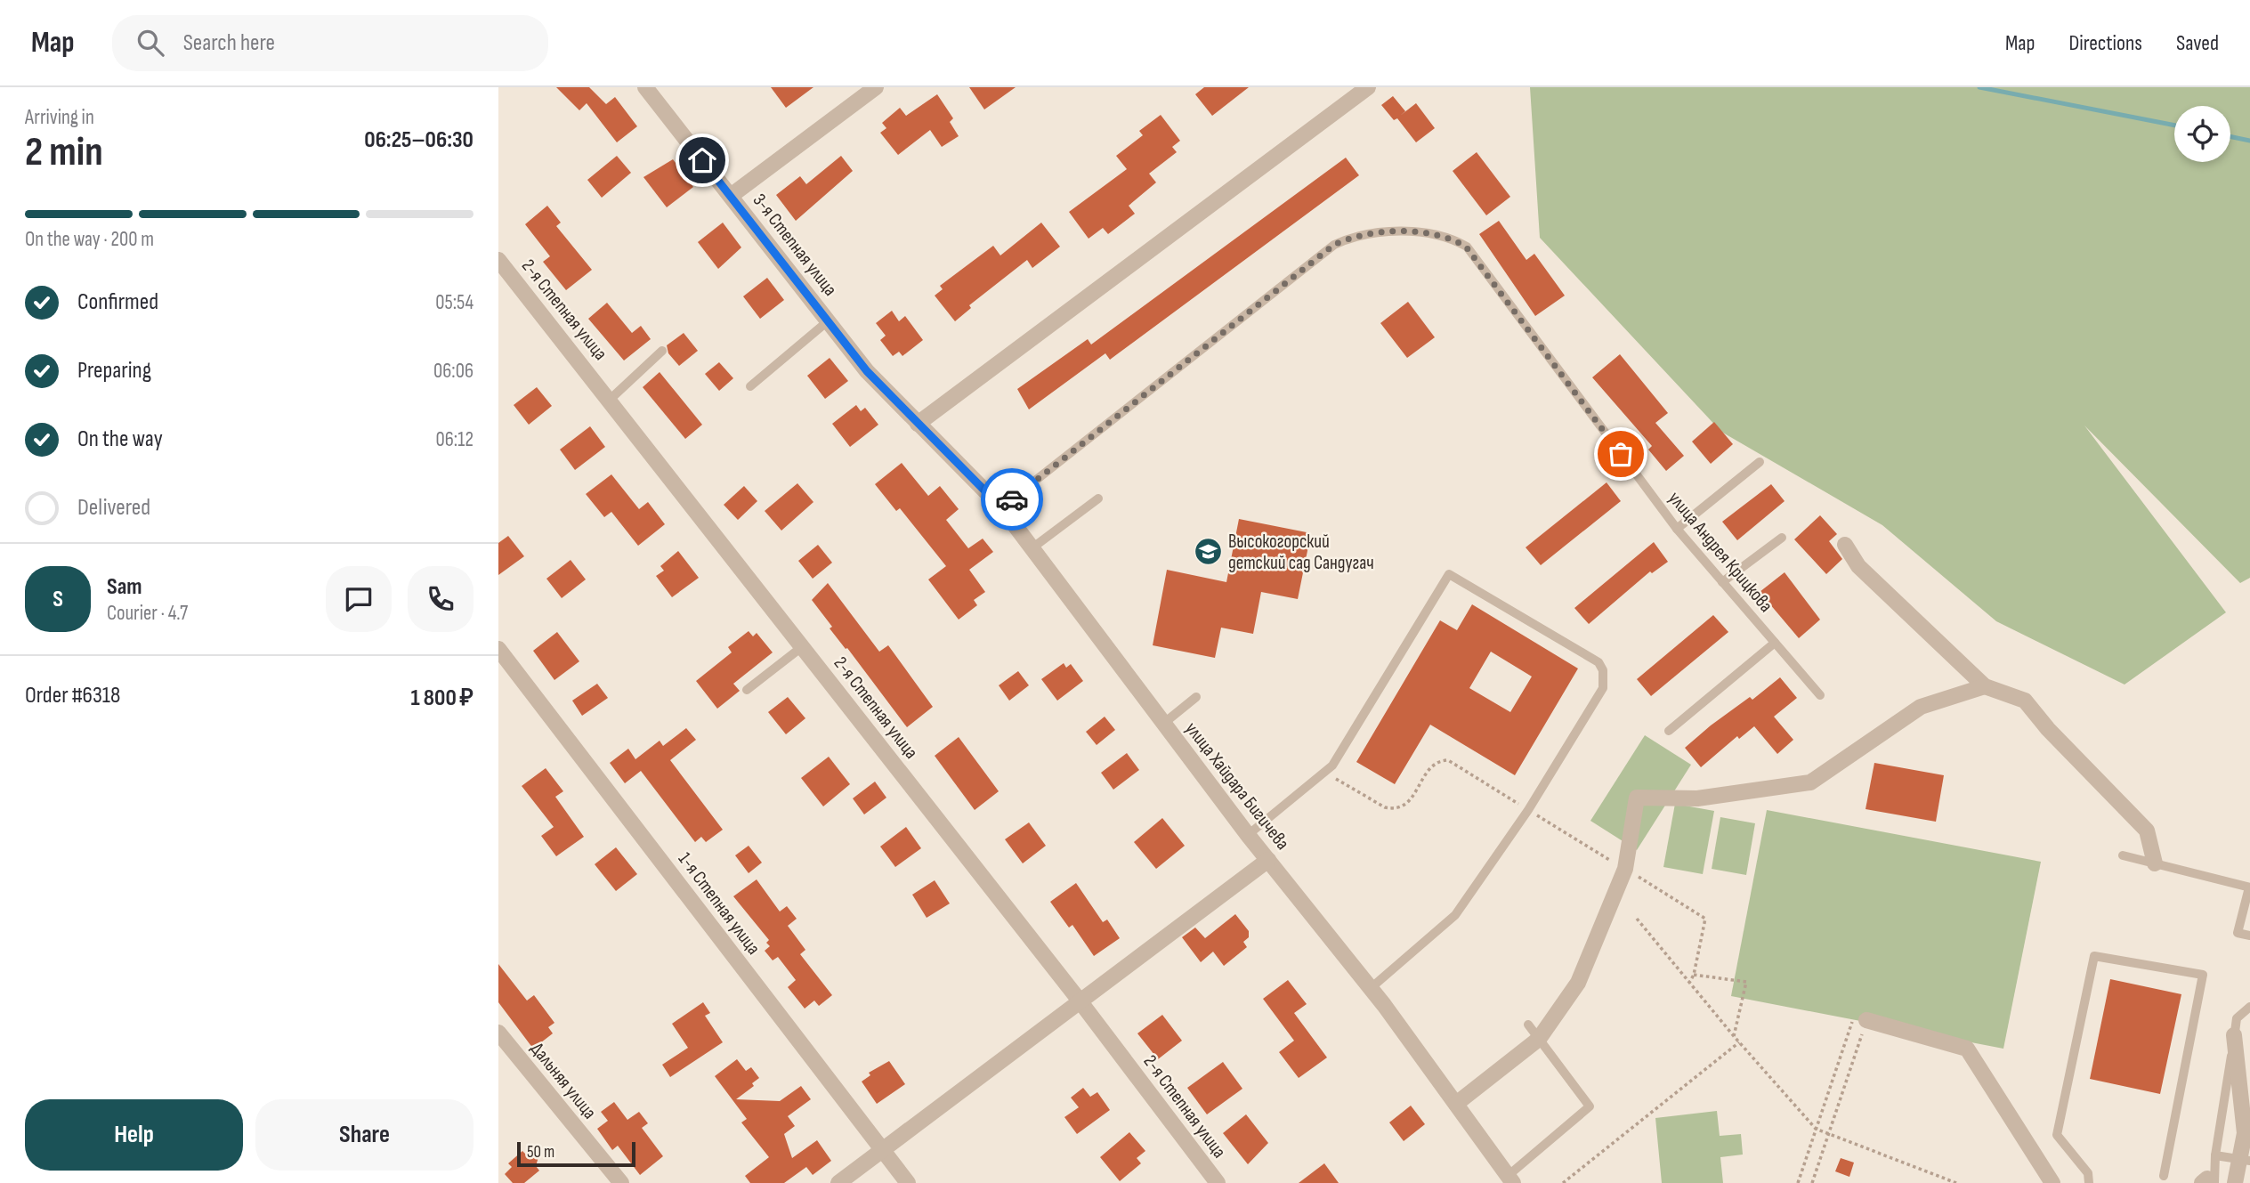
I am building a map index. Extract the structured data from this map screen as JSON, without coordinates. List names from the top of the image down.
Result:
{
  "streets": {
    "street": [
      "3-я Степная улица",
      "2-я Степная улица",
      "улица Хайдара Бигичева",
      "1-я Степная улица",
      "Дальняя улица"
    ],
    "lane": ["улица Андрея Крицкова"]
  },
  "crossings": [
    ["3-я Степная улица", "улица Хайдара Бигичева"],
    ["улица Андрея Крицкова", "улица Хайдара Бигичева"]
  ],
  "places": {
    "school or university": ["Высокогорский детский сад Сандугач"]
  },
  "scale_bar": "50 m",
  "page": {
    "header": "Map",
    "search": "Search here",
    "nav": ["Map", "Directions", "Saved"],
    "heading": ["2 min", "Arriving in", "06:25–06:30"],
    "panel": [
      "Sam",
      "Courier · 4.7",
      "Order #6318",
      "1 800 ₽"
    ],
    "bar": "On the way · 200 m",
    "list": [
      ["Confirmed", "05:54"],
      ["Preparing", "06:06"],
      ["On the way", "06:12"],
      "Delivered"
    ],
    "round": "S",
    "buttons": ["Help", "Share"],
    "scale": "50 m"
  }
}
